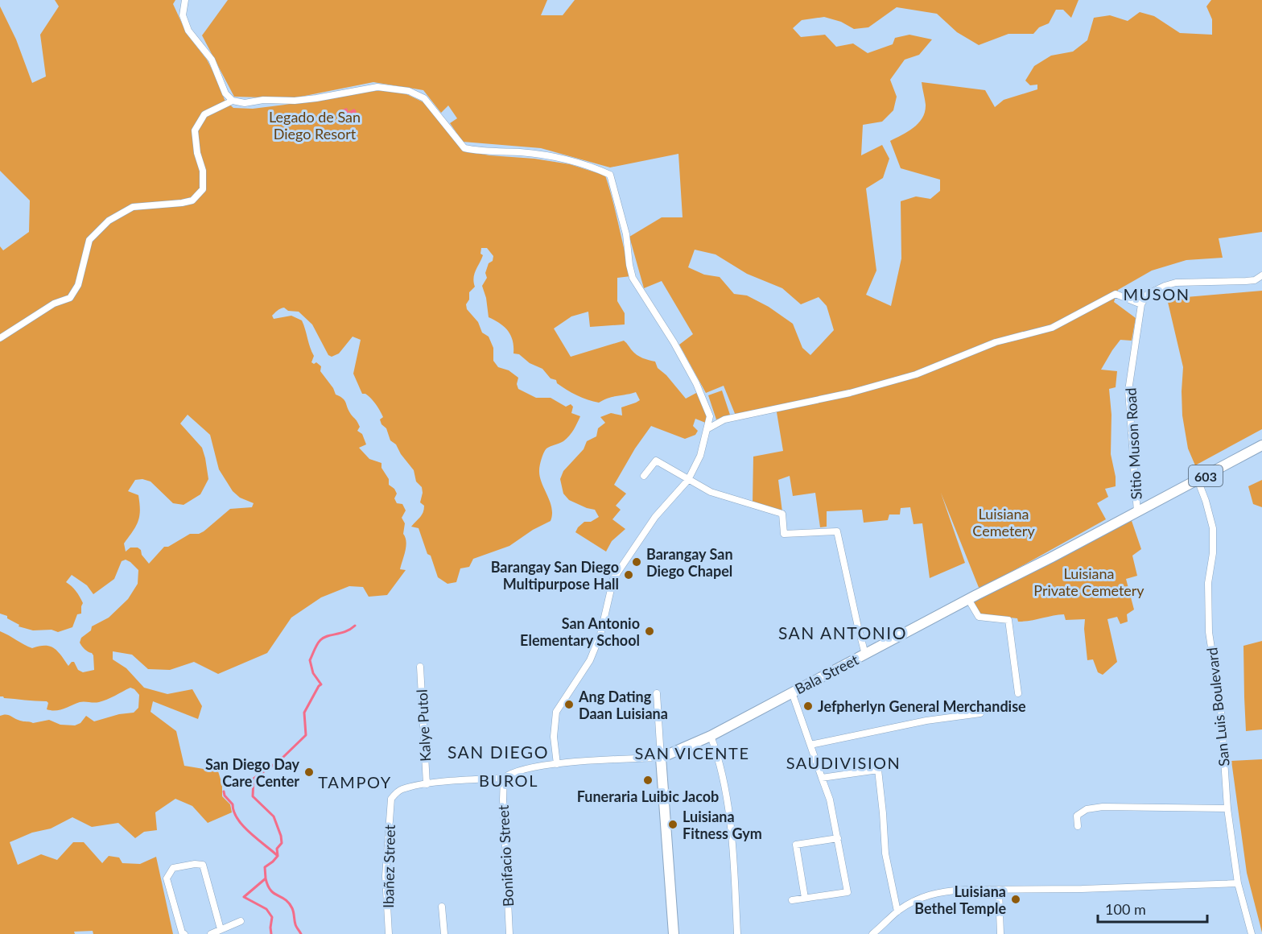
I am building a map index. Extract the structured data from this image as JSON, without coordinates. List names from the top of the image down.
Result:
{
  "streets": {
    "main road": ["603", "Bala Street"],
    "street": [
      "Sitio Muson Road",
      "San Luis Boulevard",
      "Kalye Putol",
      "Bonifacio Street",
      "Ibañez Street"
    ]
  },
  "crossings": [
    ["Sitio Muson Road", "Bala Street"],
    ["Bala Street", "San Luis Boulevard"],
    ["Bala Street", "Kalye Putol"],
    ["Bala Street", "Bonifacio Street"],
    ["Bala Street", "Ibañez Street"]
  ],
  "districts": [
    "MUSON",
    "SAN ANTONIO",
    "SAN DIEGO",
    "SAN VICENTE",
    "SAUDIVISION",
    "BUROL",
    "TAMPOY"
  ],
  "parks": ["Legado de San Diego Resort", "Luisiana Cemetery", "Luisiana Private Cemetery"],
  "places": [
    "Barangay San Diego Chapel",
    "Barangay San Diego Multipurpose Hall",
    "San Antonio Elementary School",
    "Ang Dating Daan Luisiana",
    "Jefpherlyn General Merchandise",
    "San Diego Day Care Center",
    "Funeraria Luibic Jacob",
    "Luisiana Fitness Gym",
    "Luisiana Bethel Temple"
  ],
  "scale_bar": "100 m"
}
